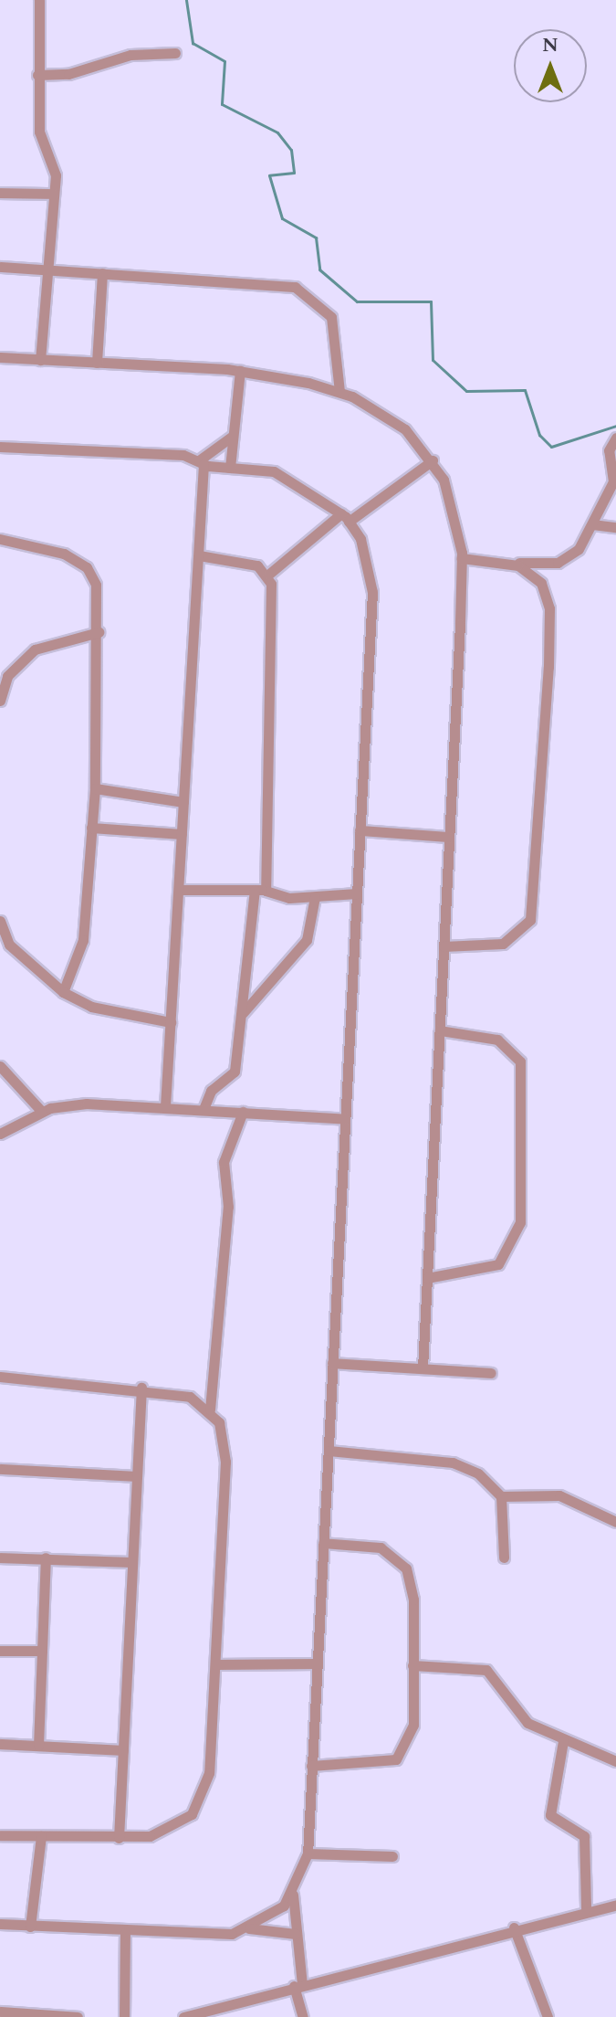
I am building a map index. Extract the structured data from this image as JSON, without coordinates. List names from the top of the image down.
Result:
{
  "north": "top"
}
